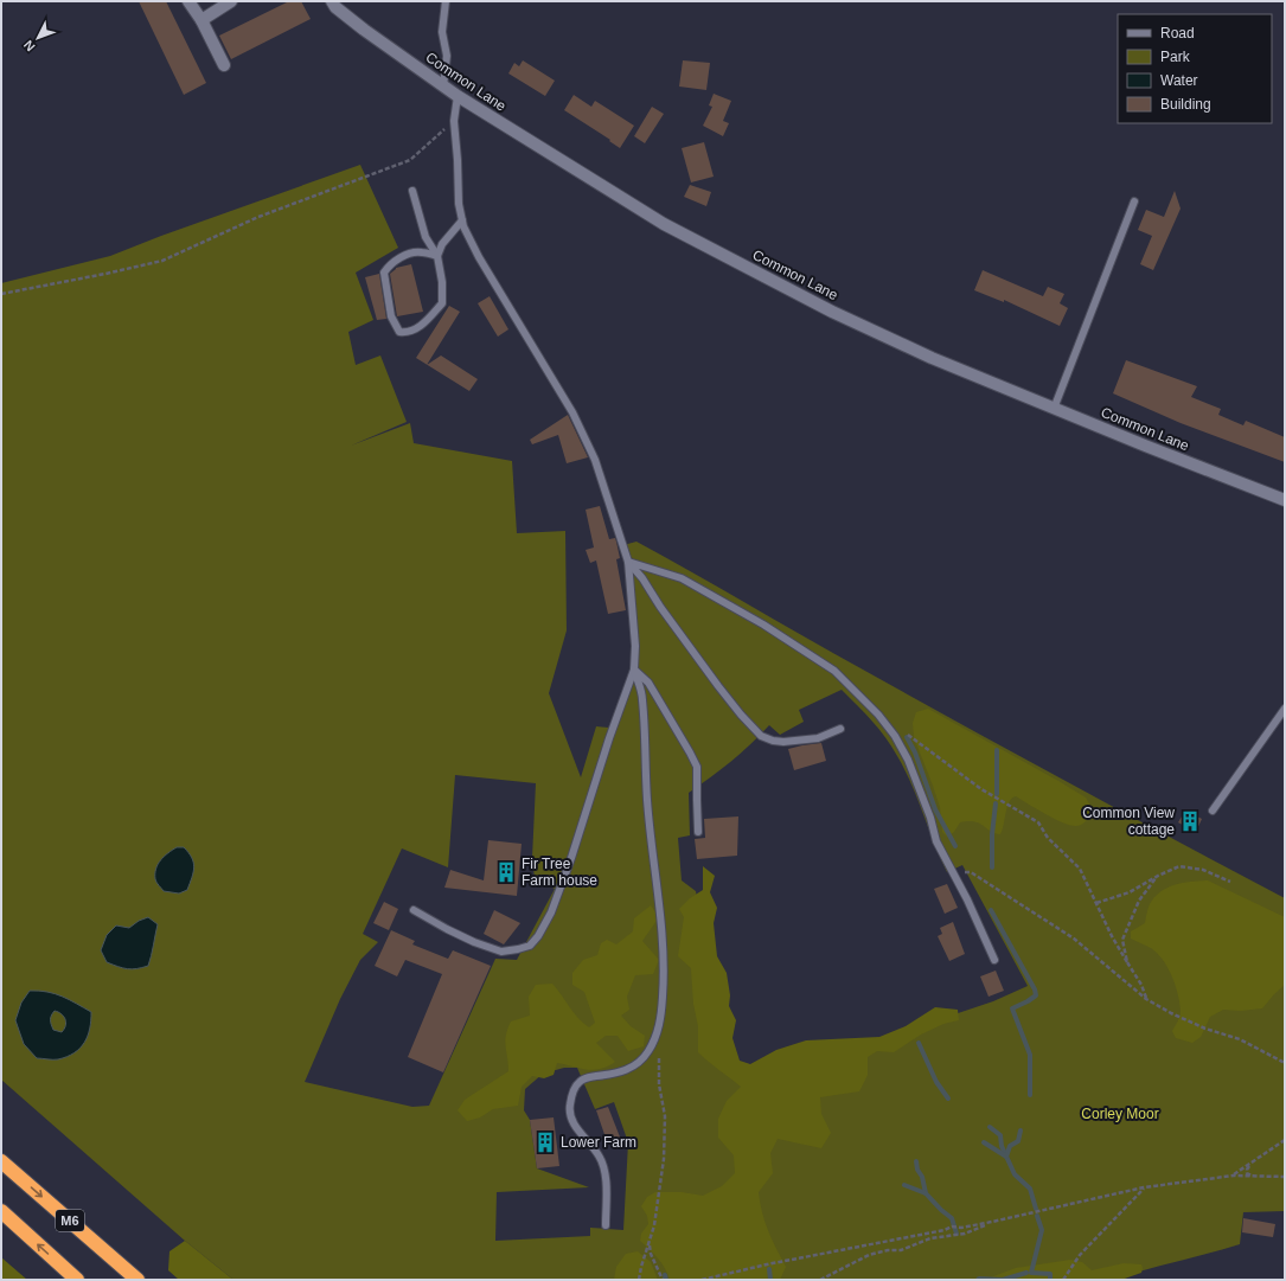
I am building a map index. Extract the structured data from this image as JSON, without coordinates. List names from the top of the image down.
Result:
{
  "streets": {
    "highway": ["M6"],
    "street": ["Common Lane"]
  },
  "parks": ["Corley Moor"],
  "places": {
    "building": ["Common View cottage", "Fir Tree Farm house", "Lower Farm"]
  },
  "legend": [
    "Road",
    "Park",
    "Water",
    "Building"
  ],
  "north": "bottom left"
}
